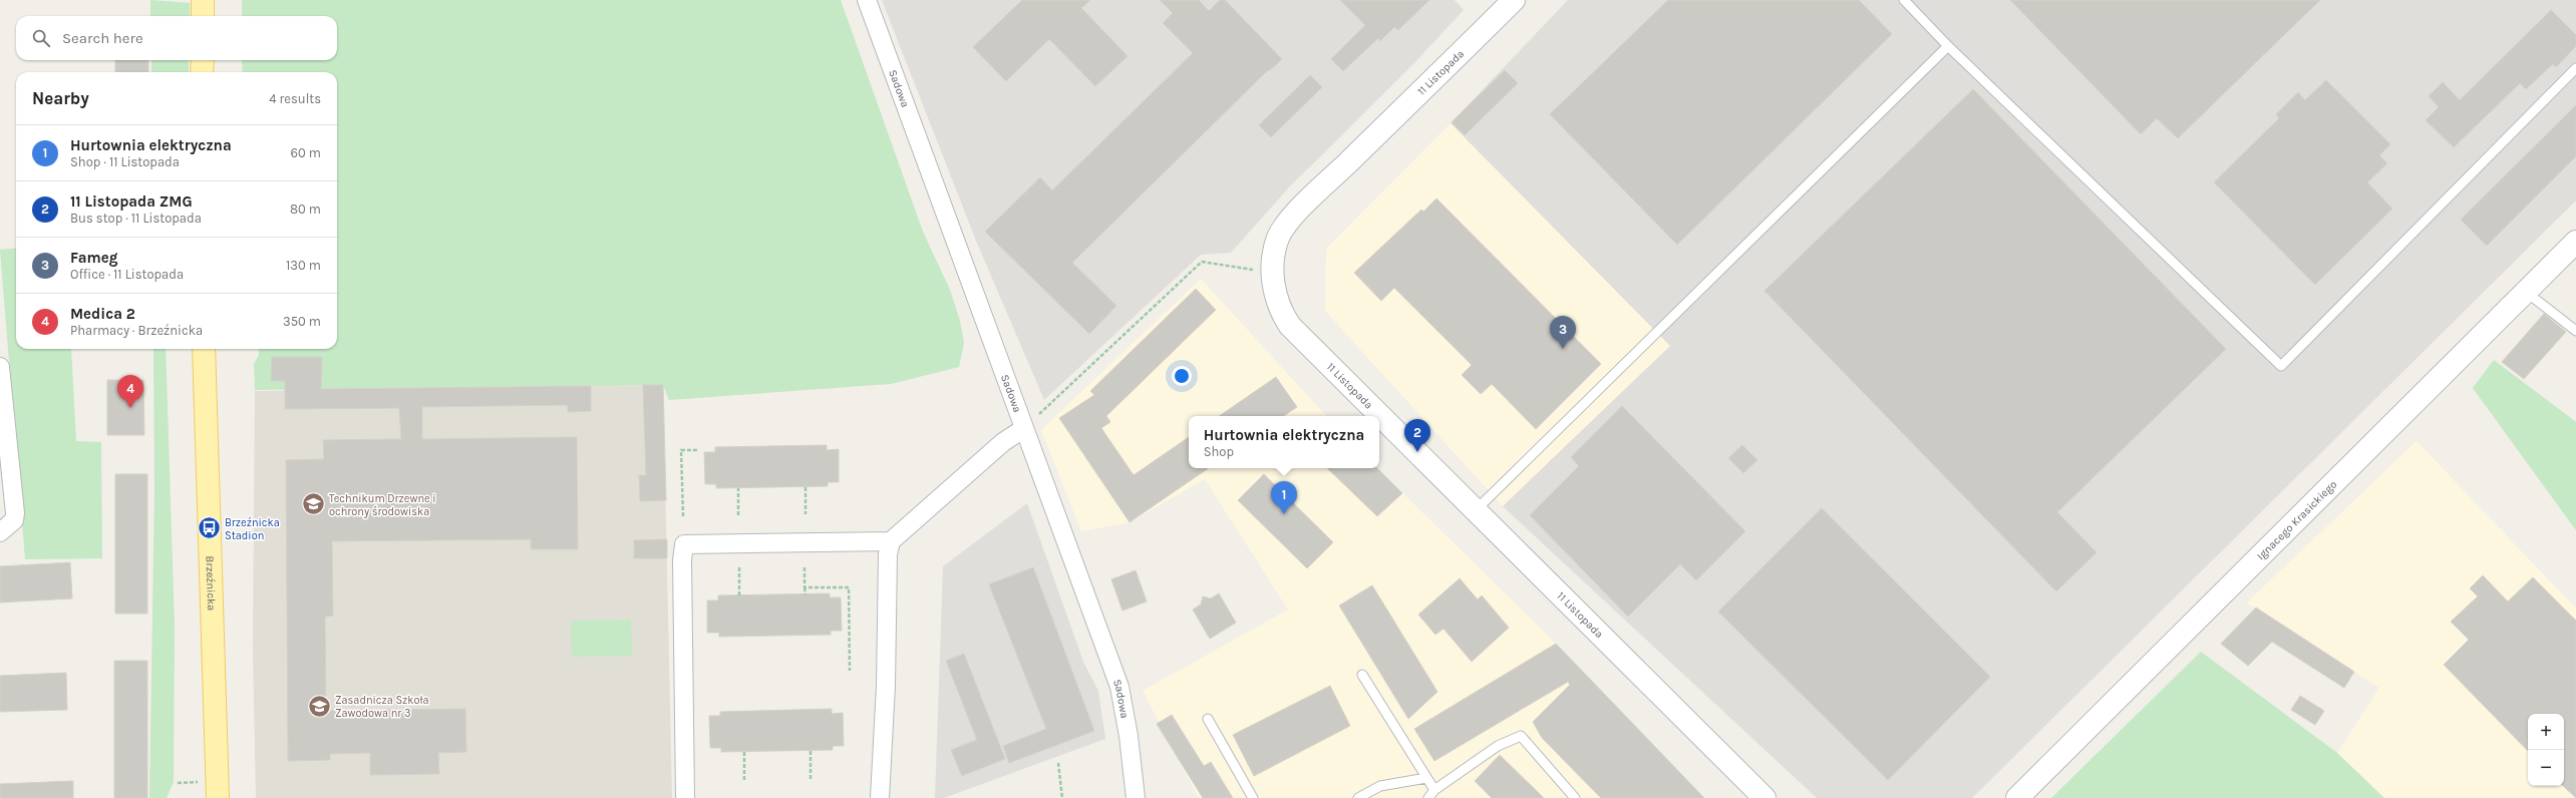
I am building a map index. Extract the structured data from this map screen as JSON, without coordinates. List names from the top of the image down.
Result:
{
  "streets": {
    "main road": ["Brzeźnicka"],
    "street": ["11 Listopada", "Sadowa", "Ignacego Krasickiego"]
  },
  "places": {
    "school or university": ["Technikum Drzewne i ochrony środowiska", "Zasadnicza Szkoła Zawodowa nr 3"],
    "bus stop": ["Brzeźnicka Stadion"]
  },
  "page": {
    "search": "Search here",
    "heading": ["Nearby", "4 results"],
    "list": [
      {
        "mark": "1",
        "name": "Hurtownia elektryczna",
        "note": "Shop · 11 Listopada",
        "value": "60 m"
      },
      {
        "mark": "2",
        "name": "11 Listopada ZMG",
        "note": "Bus stop · 11 Listopada",
        "value": "80 m"
      },
      {
        "mark": "3",
        "name": "Fameg",
        "note": "Office · 11 Listopada",
        "value": "130 m"
      },
      {
        "mark": "4",
        "name": "Medica 2",
        "note": "Pharmacy · Brzeźnicka",
        "value": "350 m"
      }
    ],
    "pins": [
      "3",
      "4",
      "2",
      "1"
    ],
    "popup": ["Hurtownia elektryczna", "Shop"],
    "map_buttons": ["+", "−"]
  }
}
